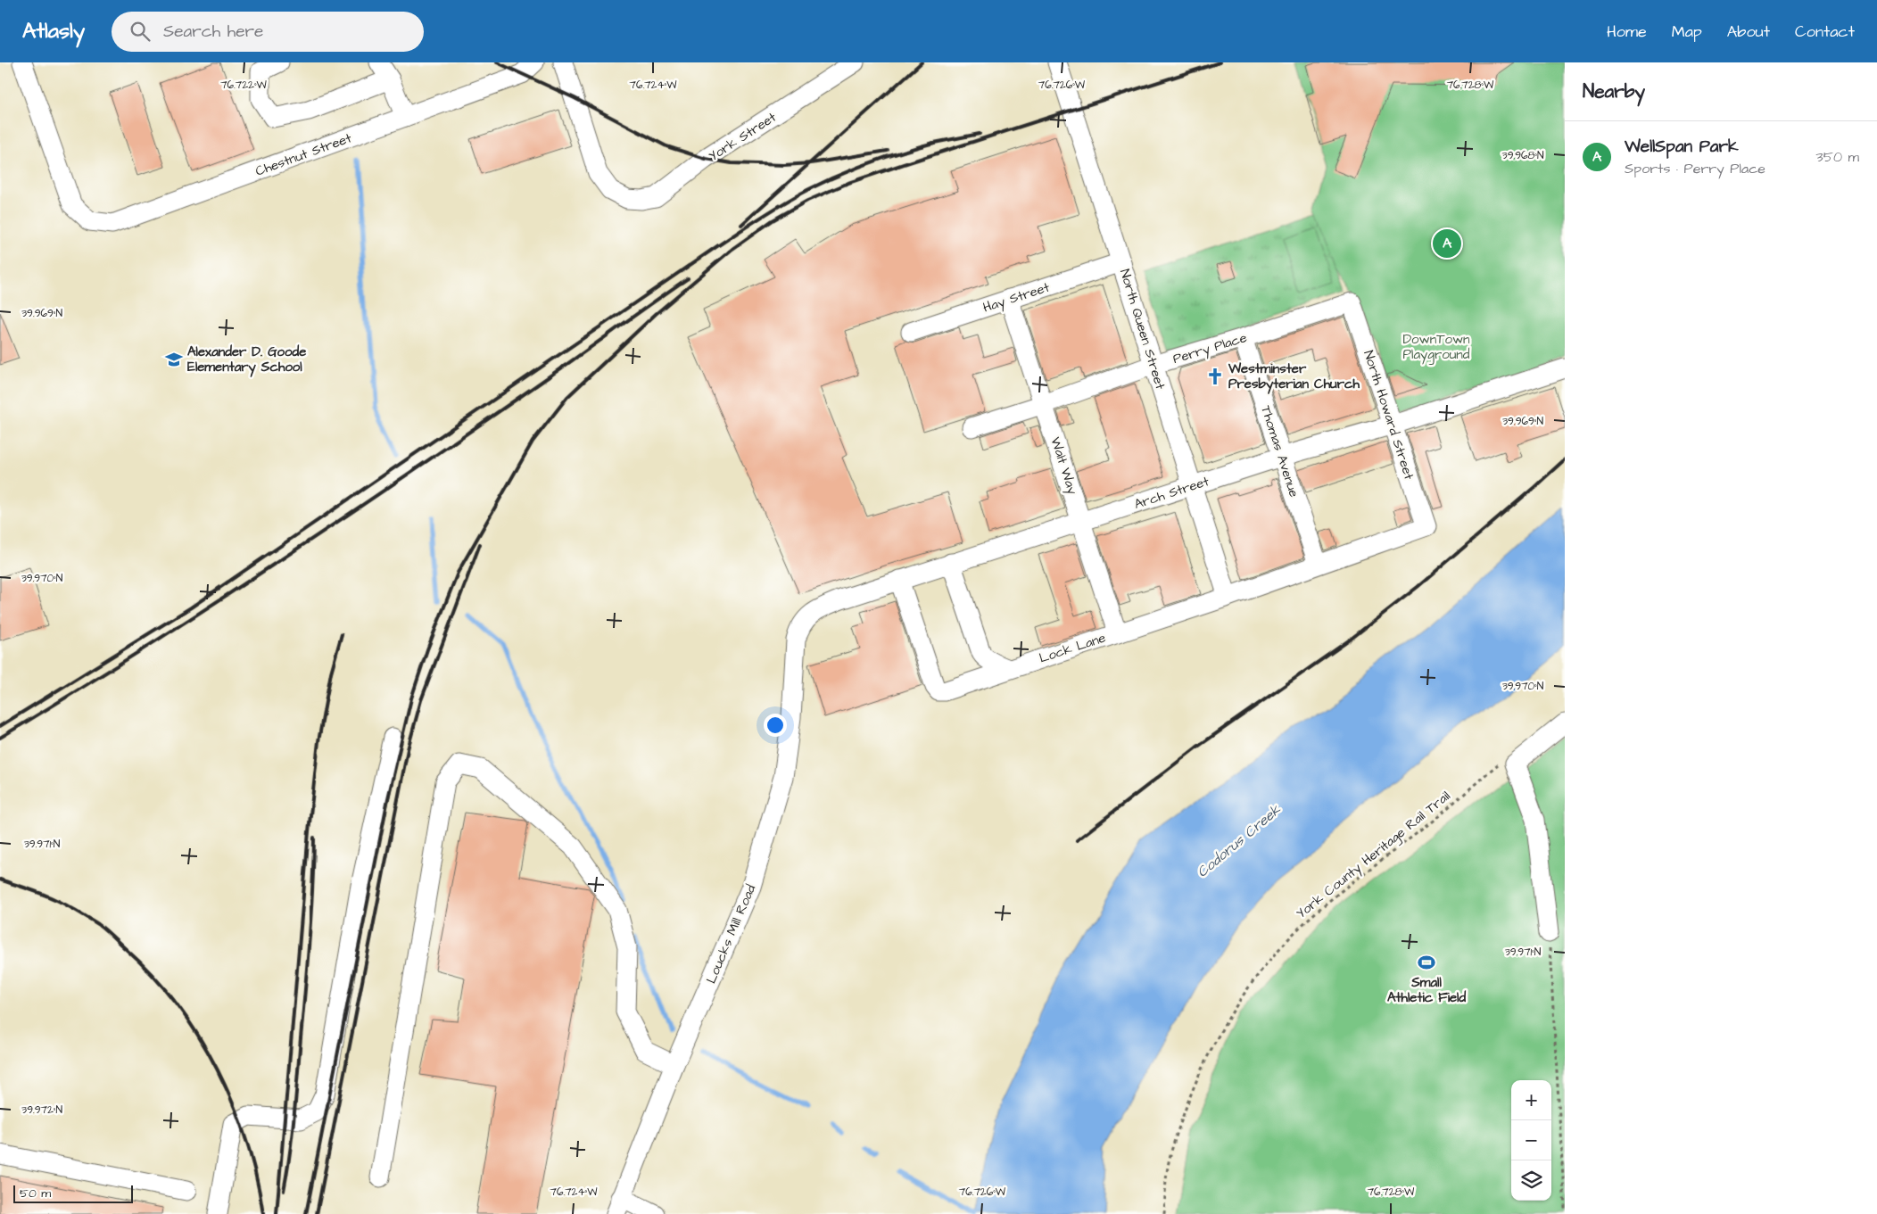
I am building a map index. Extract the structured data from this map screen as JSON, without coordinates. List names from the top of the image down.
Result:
{
  "streets": {
    "street": [
      "York Street",
      "Chestnut Street",
      "Hay Street",
      "North Queen Street",
      "Perry Place",
      "North Howard Street",
      "Thomas Avenue",
      "Walt Way",
      "Arch Street",
      "Lock Lane",
      "Loucks Mill Road"
    ],
    "path": ["York County Heritage Rail Trail"]
  },
  "crossings": [
    ["Hay Street", "North Queen Street"],
    ["Hay Street", "Walt Way"],
    ["North Queen Street", "Perry Place"],
    ["North Queen Street", "Arch Street"],
    ["North Queen Street", "Lock Lane"],
    ["Perry Place", "North Howard Street"],
    ["Perry Place", "Thomas Avenue"],
    ["Perry Place", "Walt Way"],
    ["North Howard Street", "Arch Street"],
    ["North Howard Street", "Lock Lane"],
    ["Thomas Avenue", "Arch Street"],
    ["Thomas Avenue", "Lock Lane"],
    ["Walt Way", "Arch Street"],
    ["Walt Way", "Lock Lane"],
    ["Arch Street", "Lock Lane"],
    ["Arch Street", "Loucks Mill Road"]
  ],
  "water": ["Codorus Creek"],
  "parks": ["DownTown Playground"],
  "places": {
    "school or university": ["Alexander D. Goode Elementary School"],
    "church": ["Westminster Presbyterian Church"],
    "sports": ["Small Athletic Field"]
  },
  "scale_bar": "50 m",
  "page": {
    "header": "Atlasly",
    "search": "Search here",
    "nav": [
      "Home",
      "Map",
      "About",
      "Contact"
    ],
    "heading": "Nearby",
    "list": [
      {
        "mark": "A",
        "name": "WellSpan Park",
        "note": "Sports · Perry Place",
        "value": "350 m"
      }
    ],
    "pins": "A",
    "map_buttons": ["+", "−"],
    "scale": "50 m"
  },
  "coordinates": [
    "76.722°W",
    "76.724°W",
    "76.726°W",
    "76.728°W",
    "39.968°N",
    "39.969°N",
    "39.970°N",
    "39.971°N",
    "39.972°N"
  ]
}
